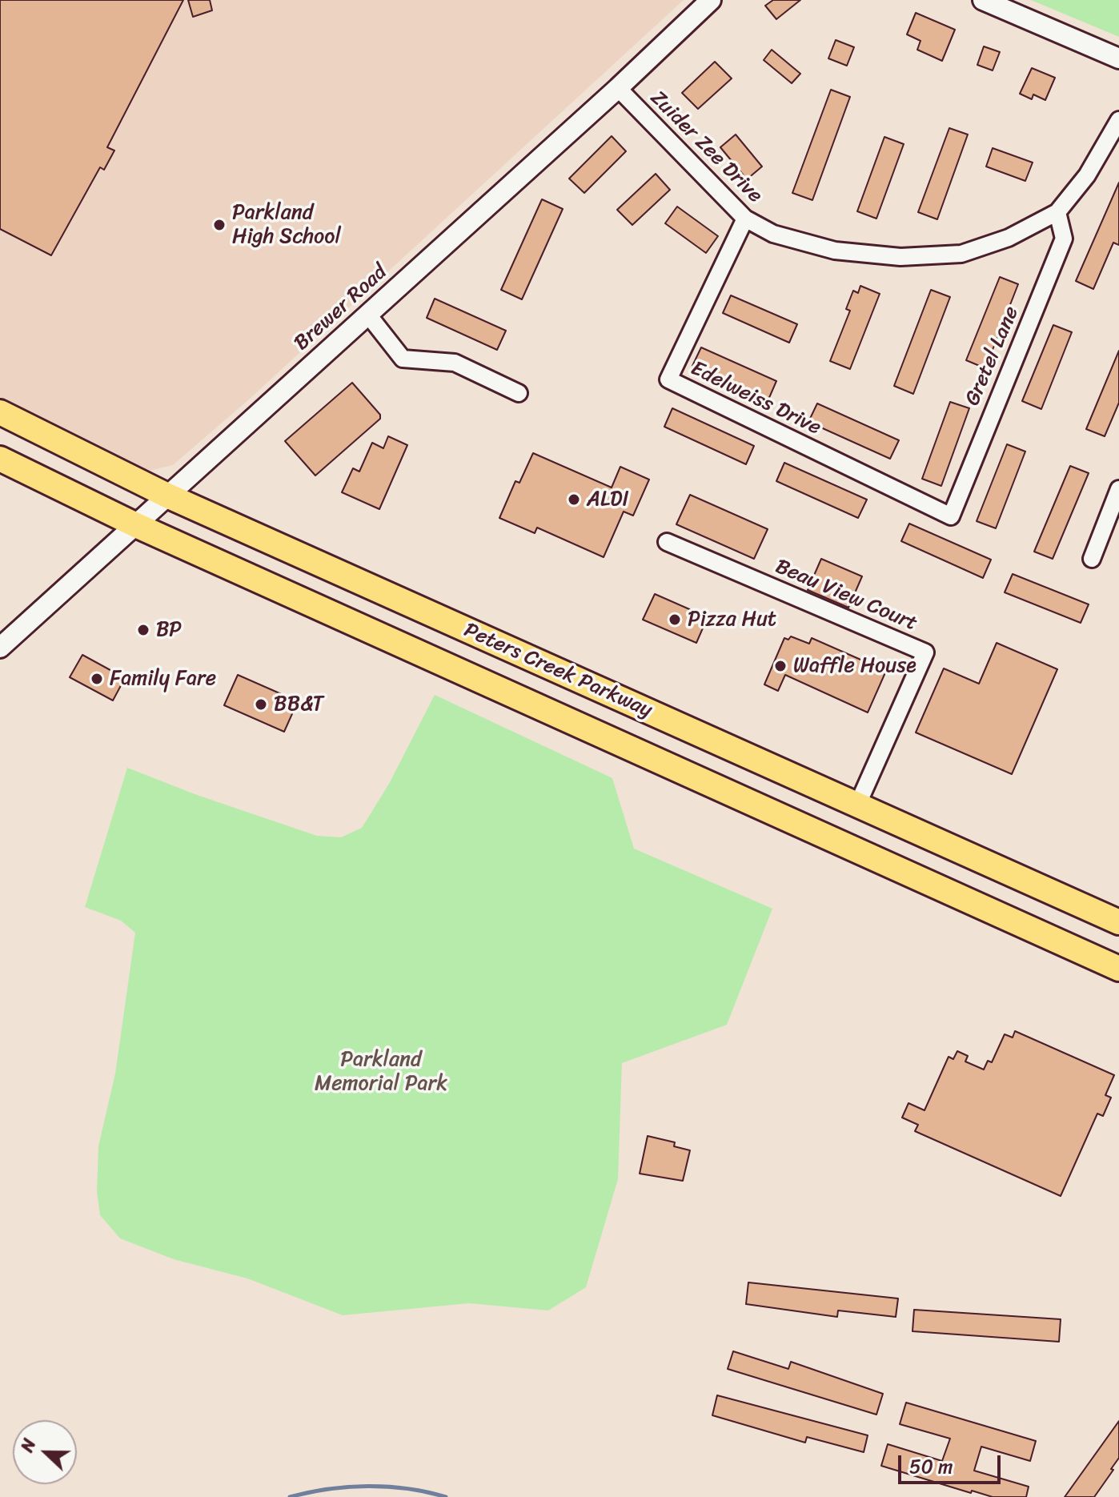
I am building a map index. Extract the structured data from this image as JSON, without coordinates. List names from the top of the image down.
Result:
{
  "streets": {
    "main road": ["Peters Creek Parkway"],
    "street": [
      "Zuider Zee Drive",
      "Brewer Road",
      "Gretel Lane",
      "Edelweiss Drive",
      "Beau View Court"
    ]
  },
  "crossings": [
    ["Zuider Zee Drive", "Brewer Road"],
    ["Zuider Zee Drive", "Gretel Lane"],
    ["Zuider Zee Drive", "Edelweiss Drive"],
    ["Brewer Road", "Peters Creek Parkway"],
    ["Gretel Lane", "Edelweiss Drive"],
    ["Beau View Court", "Peters Creek Parkway"]
  ],
  "parks": ["Parkland Memorial Park"],
  "places": [
    "Parkland High School",
    "ALDI",
    "Pizza Hut",
    "BP",
    "Waffle House",
    "Family Fare",
    "BB&T"
  ],
  "scale_bar": "50 m",
  "north": "left"
}
